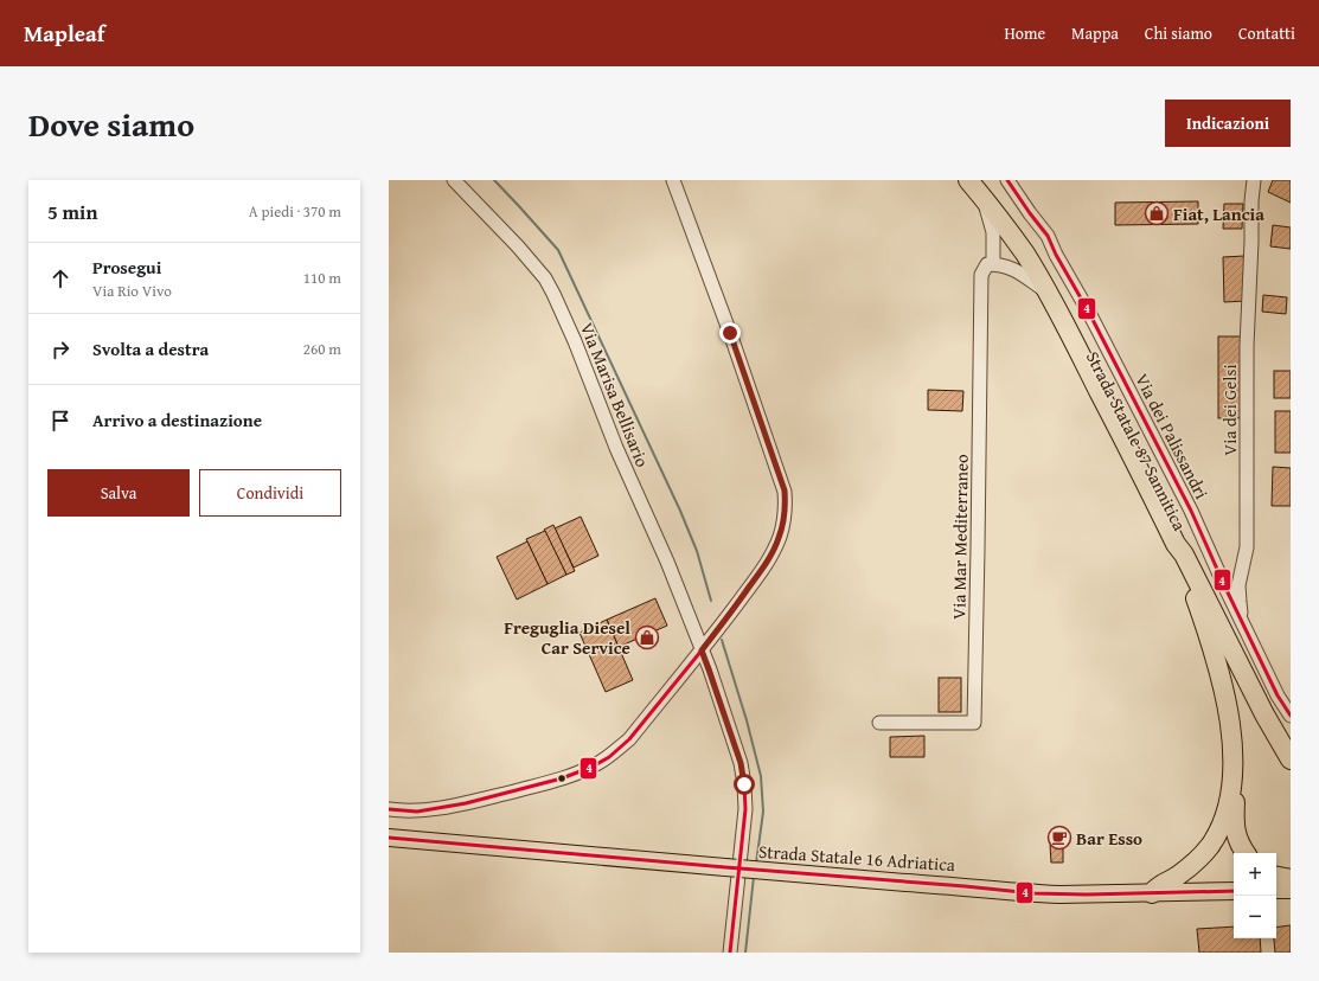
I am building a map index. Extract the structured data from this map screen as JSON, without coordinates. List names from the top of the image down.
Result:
{
  "streets": {
    "highway": ["Strada Statale 87 Sannitica"],
    "main road": ["Strada Statale 16 Adriatica"],
    "street": [
      "Via Marisa Bellisario",
      "Via dei Gelsi",
      "Via dei Palissandri",
      "Via Mar Mediterraneo"
    ]
  },
  "crossings": [
    ["Via dei Gelsi", "Via dei Palissandri"]
  ],
  "places": {
    "shop": ["Fiat, Lancia", "Freguglia Diesel Car Service"],
    "cafe": ["Bar Esso"]
  },
  "lines": ["transit line 4"],
  "page": {
    "header": "Mapleaf",
    "nav": [
      "Home",
      "Mappa",
      "Chi siamo",
      "Contatti"
    ],
    "title": "Dove siamo",
    "buttons": [
      "Indicazioni",
      ["Salva", "Condividi"]
    ],
    "heading": ["5 min", "A piedi · 370 m"],
    "list": [
      ["Prosegui", "Via Rio Vivo", "110 m"],
      ["Svolta a destra", "260 m"],
      "Arrivo a destinazione"
    ],
    "map_buttons": ["+", "−"]
  }
}
